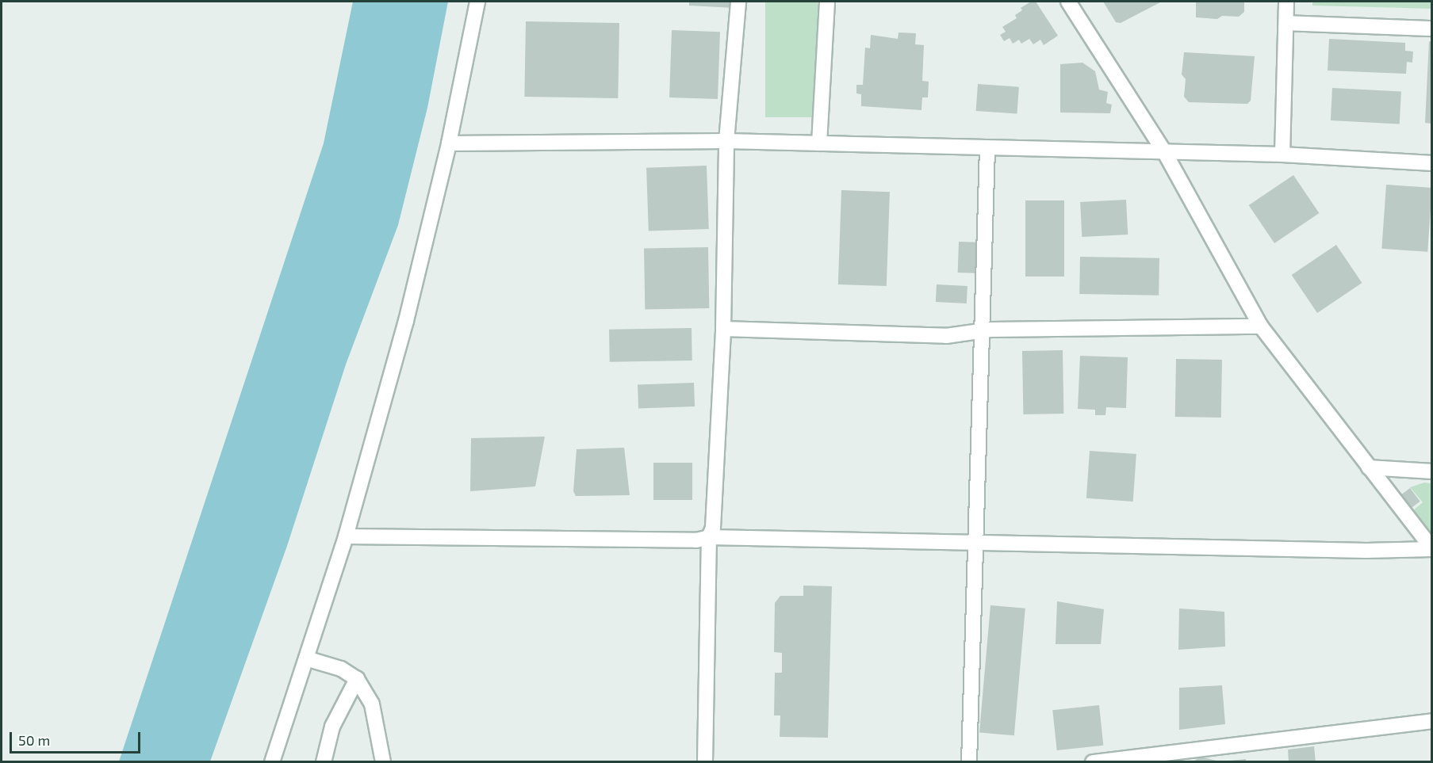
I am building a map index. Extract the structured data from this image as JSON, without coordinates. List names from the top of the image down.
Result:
{
  "scale_bar": "50 m"
}
